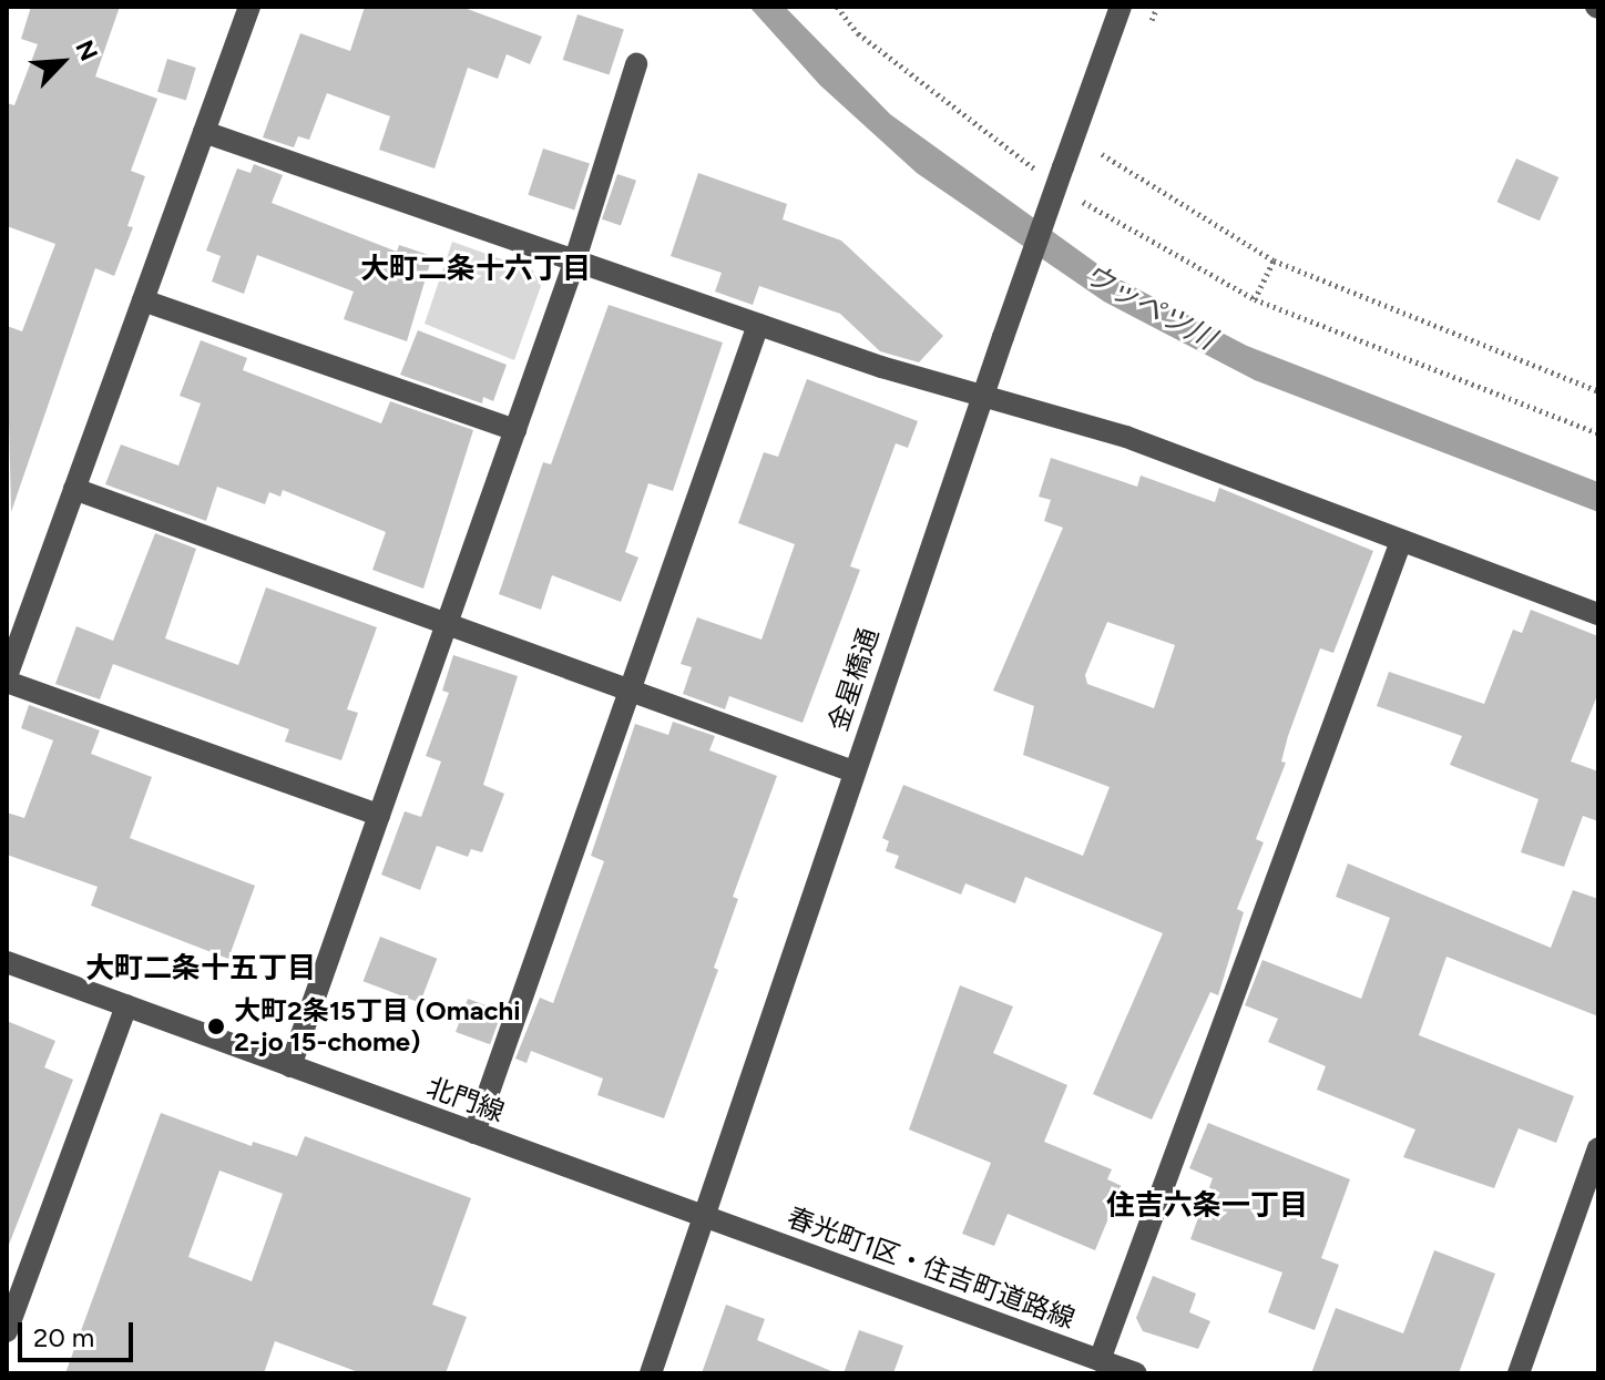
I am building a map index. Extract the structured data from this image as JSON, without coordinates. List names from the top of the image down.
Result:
{
  "streets": {
    "street": ["金星橋通", "北門線", "春光町1区・住吉町道路線"]
  },
  "crossings": [
    ["金星橋通", "北門線"],
    ["金星橋通", "春光町1区・住吉町道路線"],
    ["北門線", "春光町1区・住吉町道路線"]
  ],
  "districts": ["大町二条十六丁目", "大町二条十五丁目", "住吉六条一丁目"],
  "water": ["ウッペツ川"],
  "places": ["大町2条15丁目 (Omachi 2-jo 15-chome)"],
  "scale_bar": "20 m",
  "north": "top right"
}
